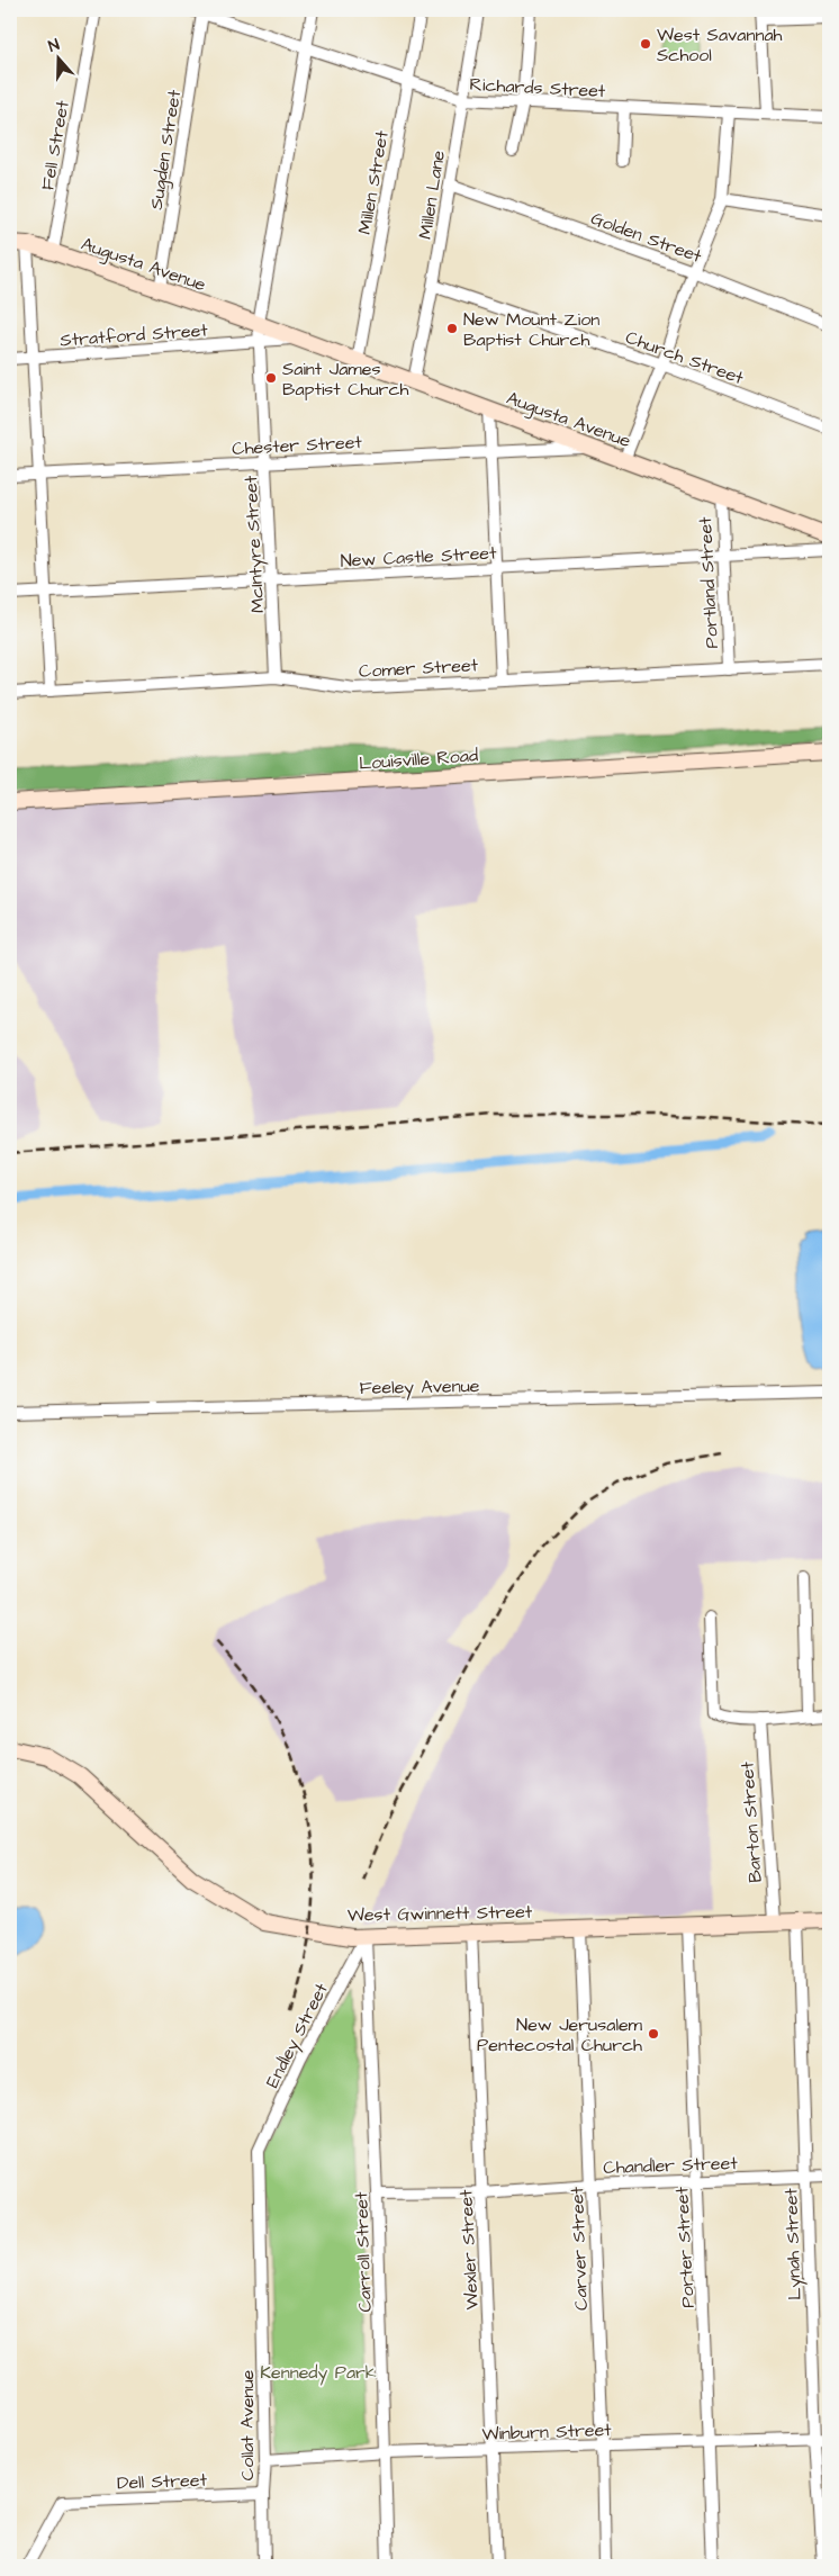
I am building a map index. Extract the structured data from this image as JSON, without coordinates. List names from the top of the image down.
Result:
{
  "streets": {
    "main road": ["Augusta Avenue", "Louisville Road", "West Gwinnett Street"],
    "street": [
      "Richards Street",
      "Fell Street",
      "Sugden Street",
      "Millen Street",
      "Millen Lane",
      "Golden Street",
      "Stratford Street",
      "Church Street",
      "Chester Street",
      "McIntyre Street",
      "New Castle Street",
      "Portland Street",
      "Comer Street",
      "Feeley Avenue",
      "Barton Street",
      "Endley Street",
      "Chandler Street",
      "Lynah Street",
      "Porter Street",
      "Carver Street",
      "Wexler Street",
      "Carroll Street",
      "Collat Avenue",
      "Winburn Street",
      "Dell Street"
    ]
  },
  "crossings": [
    ["Richards Street", "Sugden Street"],
    ["Richards Street", "Millen Street"],
    ["Richards Street", "Millen Lane"],
    ["Fell Street", "Augusta Avenue"],
    ["Sugden Street", "Augusta Avenue"],
    ["Millen Street", "Augusta Avenue"],
    ["Millen Lane", "Golden Street"],
    ["Millen Lane", "Augusta Avenue"],
    ["Millen Lane", "Church Street"],
    ["Augusta Avenue", "Stratford Street"],
    ["Augusta Avenue", "Chester Street"],
    ["Augusta Avenue", "McIntyre Street"],
    ["Augusta Avenue", "Portland Street"],
    ["Stratford Street", "McIntyre Street"],
    ["Chester Street", "McIntyre Street"],
    ["McIntyre Street", "New Castle Street"],
    ["McIntyre Street", "Comer Street"],
    ["New Castle Street", "Portland Street"],
    ["Portland Street", "Comer Street"],
    ["Barton Street", "West Gwinnett Street"],
    ["West Gwinnett Street", "Endley Street"],
    ["West Gwinnett Street", "Lynah Street"],
    ["West Gwinnett Street", "Porter Street"],
    ["West Gwinnett Street", "Carver Street"],
    ["West Gwinnett Street", "Wexler Street"],
    ["West Gwinnett Street", "Carroll Street"],
    ["Endley Street", "Carroll Street"],
    ["Endley Street", "Collat Avenue"],
    ["Chandler Street", "Lynah Street"],
    ["Chandler Street", "Porter Street"],
    ["Chandler Street", "Carver Street"],
    ["Chandler Street", "Wexler Street"],
    ["Chandler Street", "Carroll Street"],
    ["Lynah Street", "Winburn Street"],
    ["Porter Street", "Winburn Street"],
    ["Carver Street", "Winburn Street"],
    ["Wexler Street", "Winburn Street"],
    ["Carroll Street", "Winburn Street"],
    ["Collat Avenue", "Winburn Street"],
    ["Collat Avenue", "Dell Street"]
  ],
  "parks": ["Kennedy Park"],
  "places": [
    "West Savannah School",
    "New Mount Zion Baptist Church",
    "Saint James Baptist Church",
    "New Jerusalem Pentecostal Church"
  ],
  "north": "top"
}
